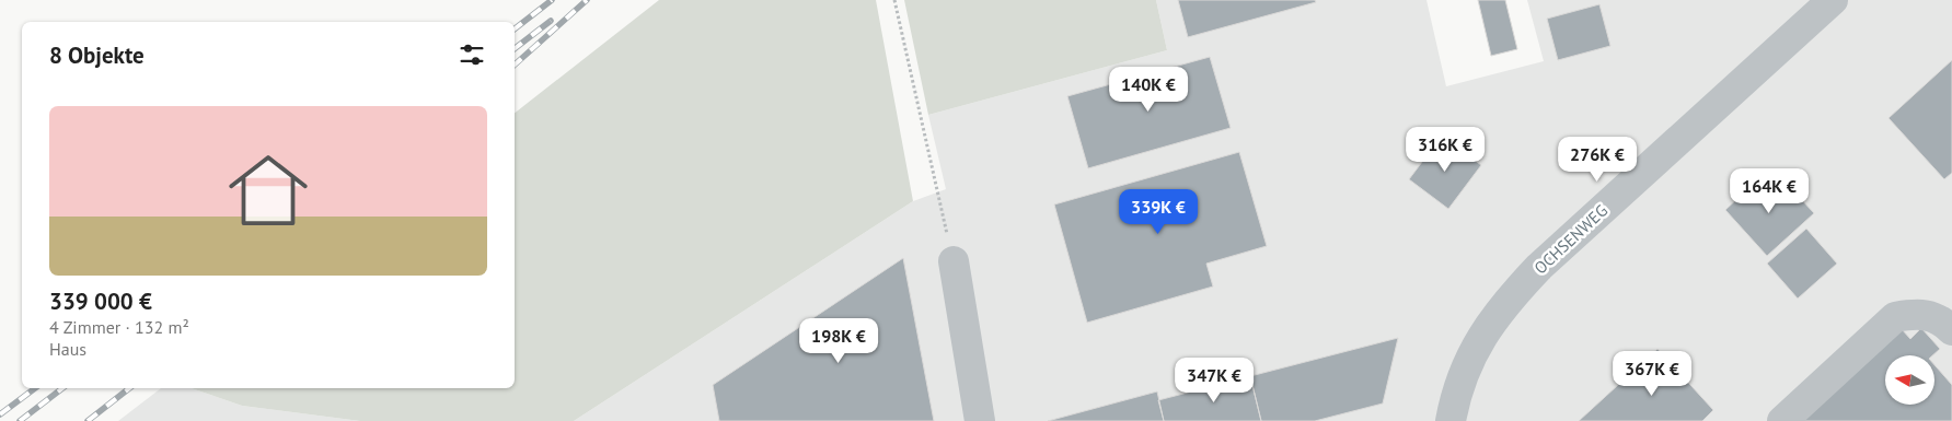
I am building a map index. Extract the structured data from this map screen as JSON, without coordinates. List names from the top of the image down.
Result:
{
  "streets": {
    "street": ["OCHSENWEG"]
  },
  "north": "left",
  "page": {
    "heading": "8 Objekte",
    "price": [
      "140K €",
      "316K €",
      "276K €",
      "164K €",
      "339K €",
      "198K €",
      "367K €",
      "347K €"
    ],
    "list": [
      {
        "name": "339 000 €",
        "note": "4 Zimmer · 132 m² · Haus"
      }
    ]
  }
}
